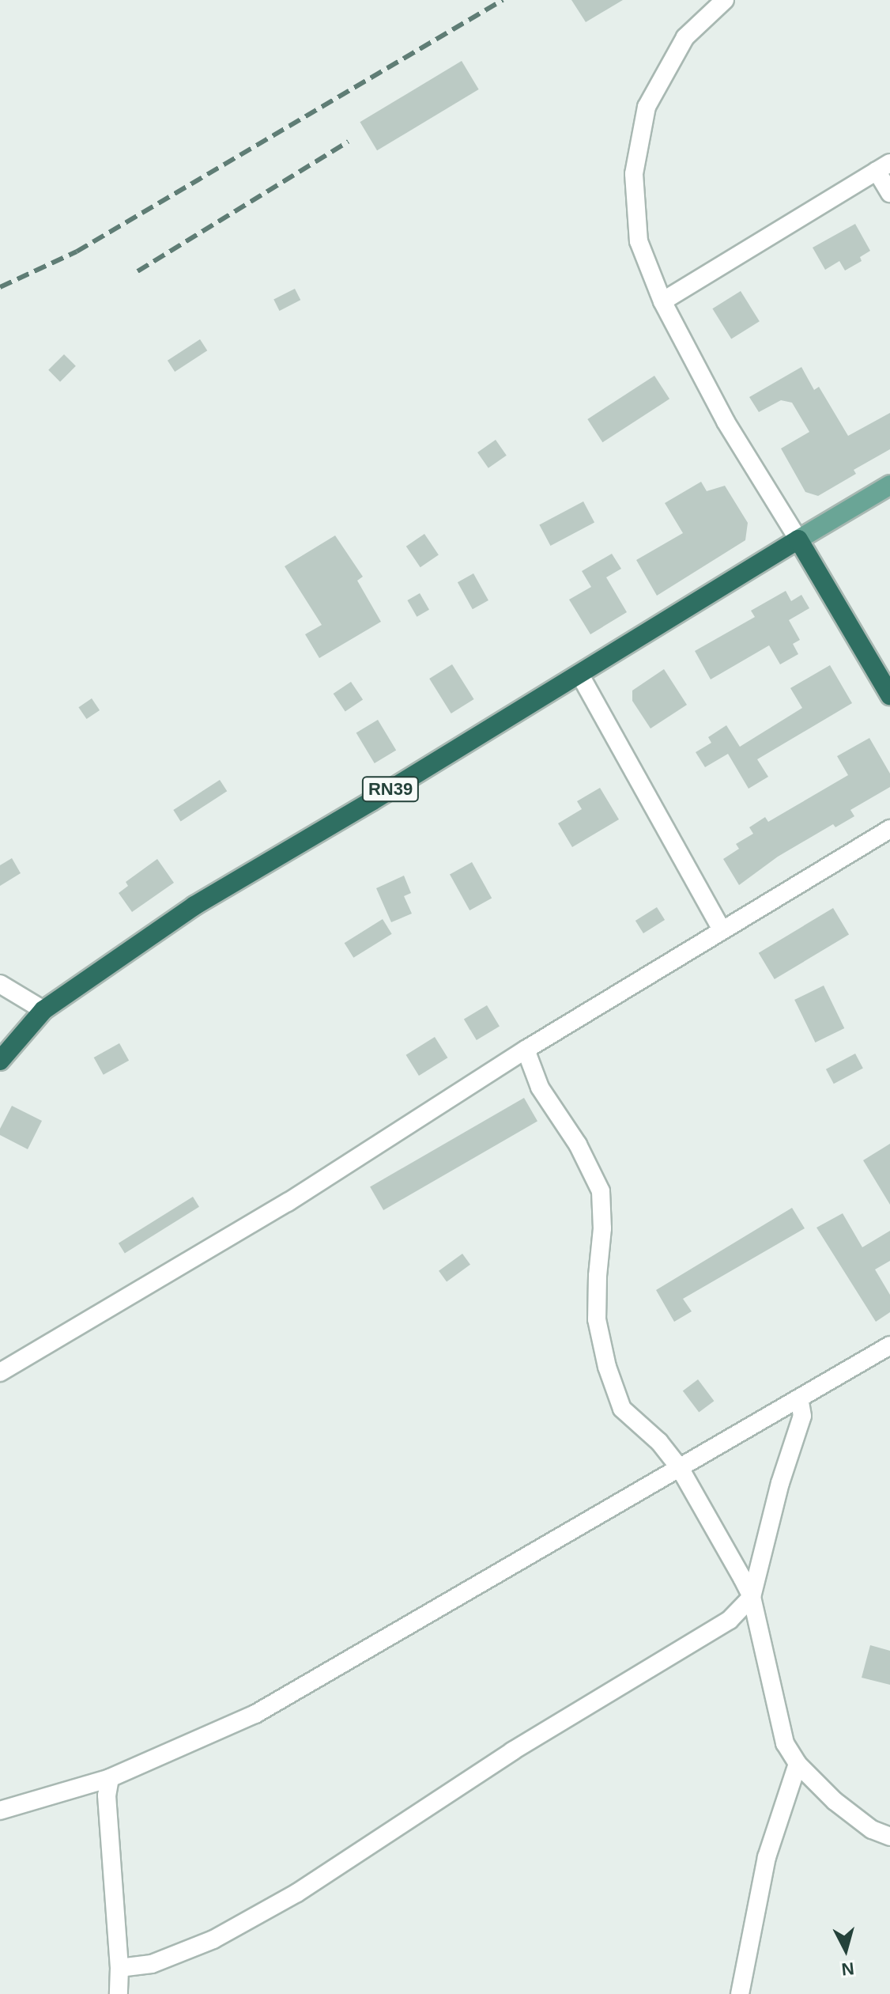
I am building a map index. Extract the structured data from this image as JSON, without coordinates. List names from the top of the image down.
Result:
{
  "streets": {
    "highway": ["RN39"]
  },
  "north": "bottom"
}
